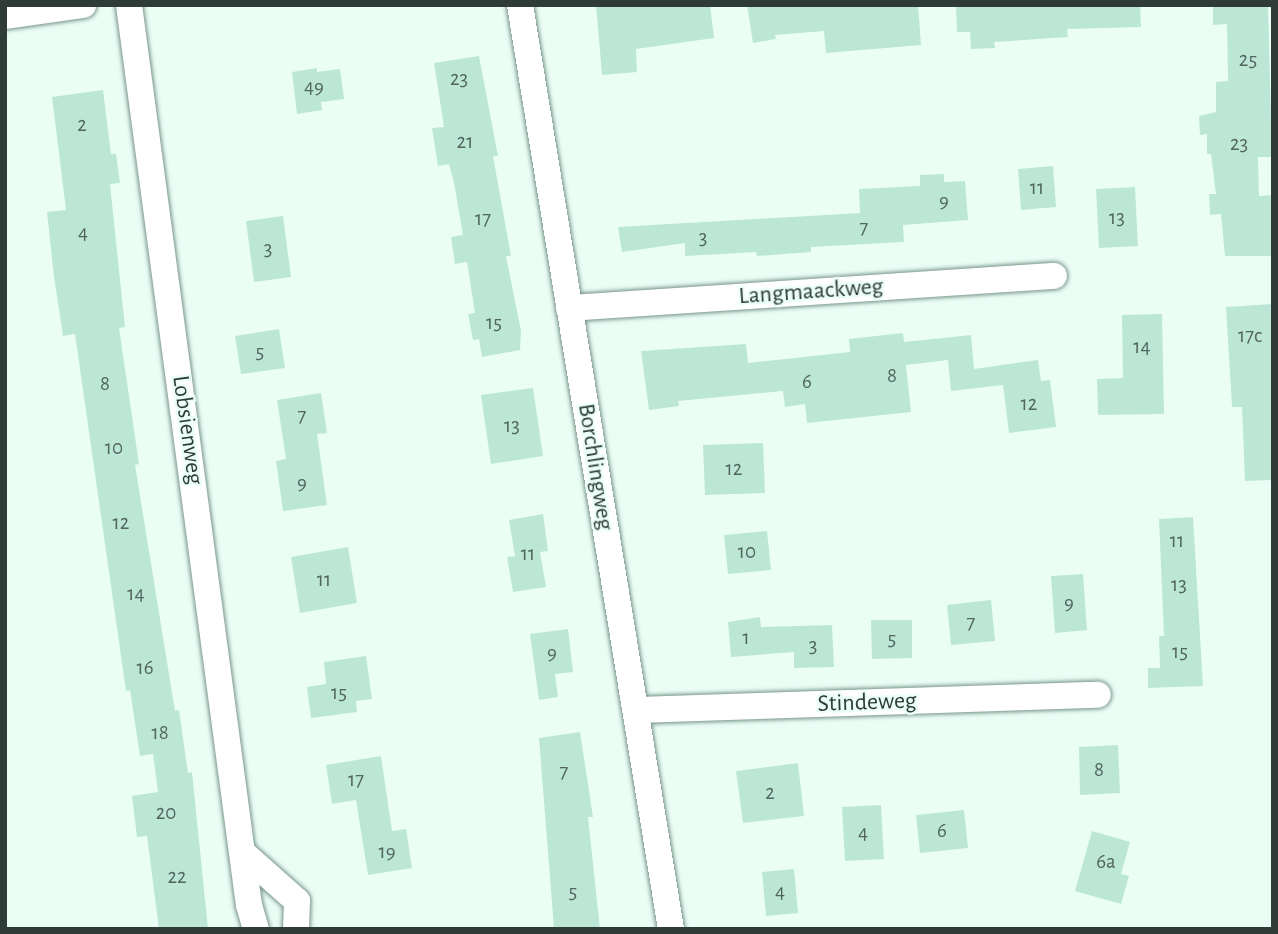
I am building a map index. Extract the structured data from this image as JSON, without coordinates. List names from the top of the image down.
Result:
{
  "streets": {
    "street": [
      "Langmaackweg",
      "Lobsienweg",
      "Borchlingweg",
      "Stindeweg"
    ]
  },
  "crossings": [
    ["Langmaackweg", "Borchlingweg"],
    ["Borchlingweg", "Stindeweg"]
  ],
  "house_numbers": [
    "25",
    "23",
    "49",
    "2",
    "21",
    "23",
    "11",
    "9",
    "13",
    "17",
    "7",
    "4",
    "3",
    "3",
    "15",
    "17c",
    "14",
    "5",
    "8",
    "6",
    "8",
    "12",
    "7",
    "13",
    "10",
    "12",
    "9",
    "12",
    "11",
    "10",
    "11",
    "11",
    "13",
    "14",
    "9",
    "7",
    "1",
    "5",
    "3",
    "15",
    "9",
    "16",
    "15",
    "18",
    "8",
    "7",
    "17",
    "2",
    "20",
    "6",
    "4",
    "19",
    "6a",
    "22",
    "5",
    "4"
  ]
}
